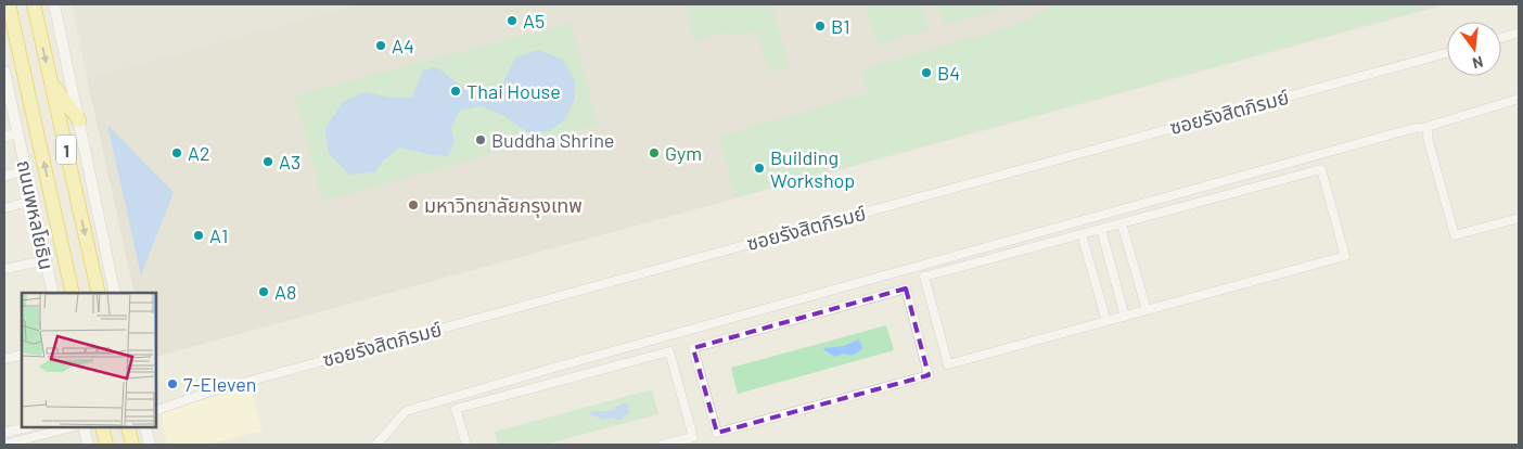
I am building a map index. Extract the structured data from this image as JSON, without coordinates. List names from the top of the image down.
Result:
{
  "streets": {
    "highway": ["1", "ถนนพหลโยธิน"],
    "street": ["ซอยรังสิตภิรมย์"]
  },
  "places": [
    "A5",
    "B1",
    "A4",
    "B4",
    "Thai House",
    "Buddha Shrine",
    "A2",
    "Gym",
    "A3",
    "Building Workshop",
    "มหาวิทยาลัยกรุงเทพ",
    "A1",
    "A8",
    "7-Eleven"
  ],
  "north": "bottom"
}
